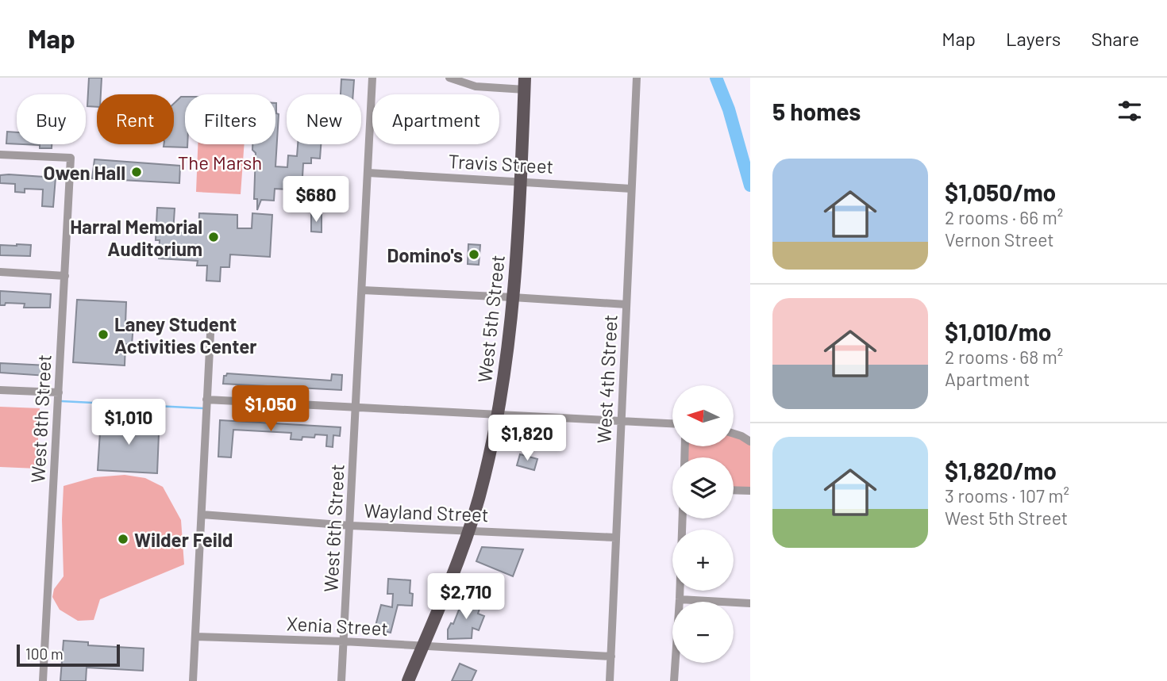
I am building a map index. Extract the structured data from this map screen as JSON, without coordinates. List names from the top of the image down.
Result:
{
  "streets": {
    "main road": ["West 5th Street"],
    "street": [
      "Travis Street",
      "West 4th Street",
      "West 8th Street",
      "Wayland Street",
      "West 6th Street",
      "Xenia Street"
    ]
  },
  "crossings": [
    ["Travis Street", "West 5th Street"],
    ["Travis Street", "West 4th Street"],
    ["Travis Street", "West 6th Street"],
    ["West 5th Street", "Wayland Street"],
    ["West 5th Street", "Xenia Street"],
    ["West 4th Street", "Wayland Street"],
    ["West 4th Street", "Xenia Street"],
    ["Wayland Street", "West 6th Street"],
    ["West 6th Street", "Xenia Street"]
  ],
  "parks": ["The Marsh"],
  "places": [
    "Owen Hall",
    "Harral Memorial Auditorium",
    "Domino's",
    "Laney Student Activities Center",
    "Wilder Feild"
  ],
  "scale_bar": "100 m",
  "north": "left",
  "page": {
    "header": "Map",
    "nav": ["Map", "Layers", "Share"],
    "heading": "5 homes",
    "chip": [
      "Buy",
      "Rent",
      "Filters",
      "New",
      "Apartment"
    ],
    "list": [
      {
        "name": "$1,050/mo",
        "note": "2 rooms · 66 m² · Vernon Street"
      },
      {
        "name": "$1,010/mo",
        "note": "2 rooms · 68 m² · Apartment"
      },
      {
        "name": "$1,820/mo",
        "note": "3 rooms · 107 m² · West 5th Street"
      }
    ],
    "price": [
      "$680",
      "$1,050",
      "$1,010",
      "$1,820",
      "$2,710"
    ],
    "map_buttons": ["+", "−"],
    "scale": "100 m"
  }
}
